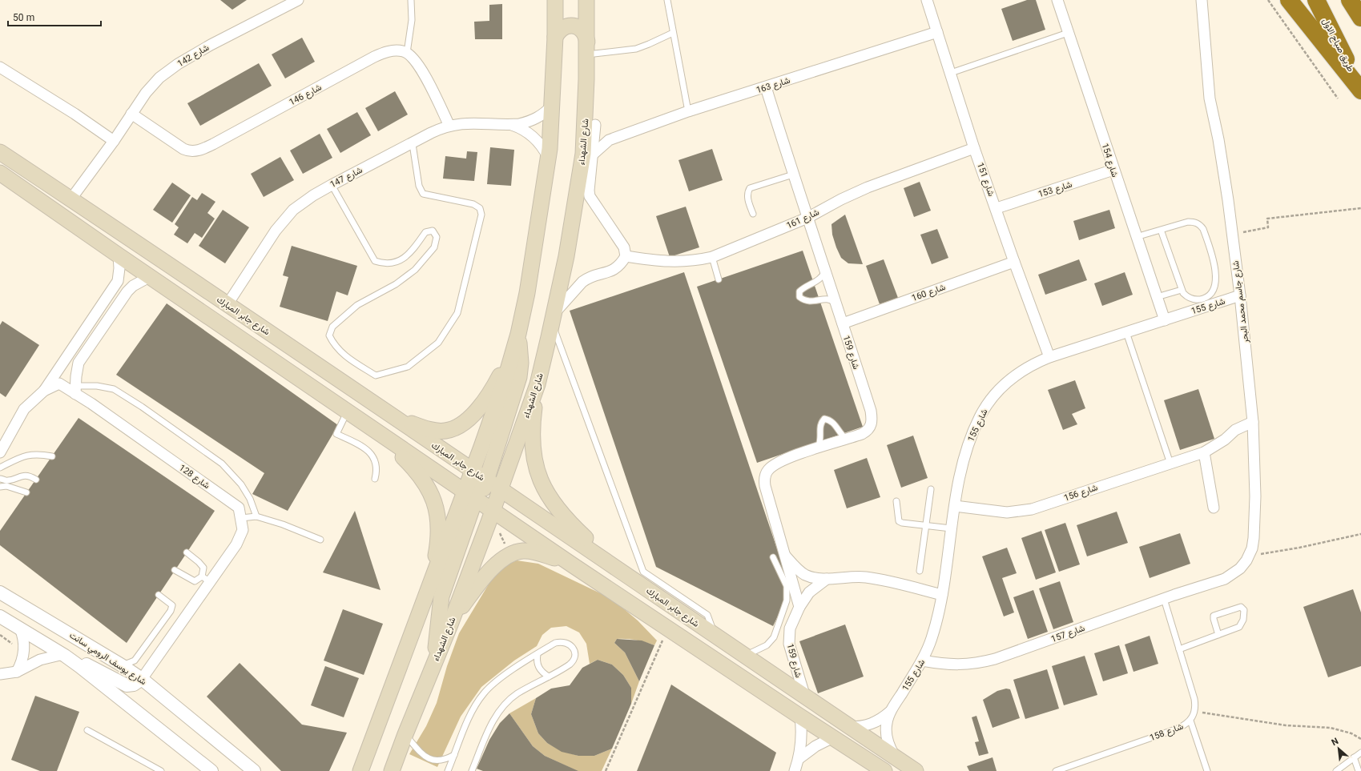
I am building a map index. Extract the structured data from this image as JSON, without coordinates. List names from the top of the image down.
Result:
{
  "streets": {
    "highway": ["طريق صباح الاول"],
    "main road": ["شارع الشهداء", "شارع جابر المبارك"],
    "street": [
      "شارع 142",
      "شارع 163",
      "شارع 146",
      "شارع 154",
      "شارع 147",
      "شارع 151",
      "شارع 153",
      "شارع 161",
      "شارع 160",
      "شارع جاسم محمد البحر",
      "شارع 155",
      "شارع 159",
      "شارع 128",
      "شارع 156",
      "شارع 157",
      "شارع يوسف الرومي سانت"
    ],
    "lane": ["شارع 158"]
  },
  "crossings": [
    ["شارع 142", "شارع 146"],
    ["شارع 142", "شارع جابر المبارك"],
    ["شارع 163", "شارع 151"],
    ["شارع 163", "شارع 159"],
    ["شارع الشهداء", "شارع جابر المبارك"],
    ["شارع 154", "شارع 153"],
    ["شارع 154", "شارع 155"],
    ["شارع 147", "شارع جابر المبارك"],
    ["شارع 151", "شارع 153"],
    ["شارع 151", "شارع 161"],
    ["شارع 151", "شارع 160"],
    ["شارع 151", "شارع 155"],
    ["شارع 161", "شارع 159"],
    ["شارع 160", "شارع 159"],
    ["شارع جاسم محمد البحر", "شارع 155"],
    ["شارع جاسم محمد البحر", "شارع 156"],
    ["شارع جاسم محمد البحر", "شارع 157"],
    ["شارع 155", "شارع جابر المبارك"],
    ["شارع 155", "شارع 159"],
    ["شارع 155", "شارع 156"],
    ["شارع 155", "شارع 157"],
    ["شارع جابر المبارك", "شارع 159"]
  ],
  "scale_bar": "50 m",
  "north": "top left"
}
